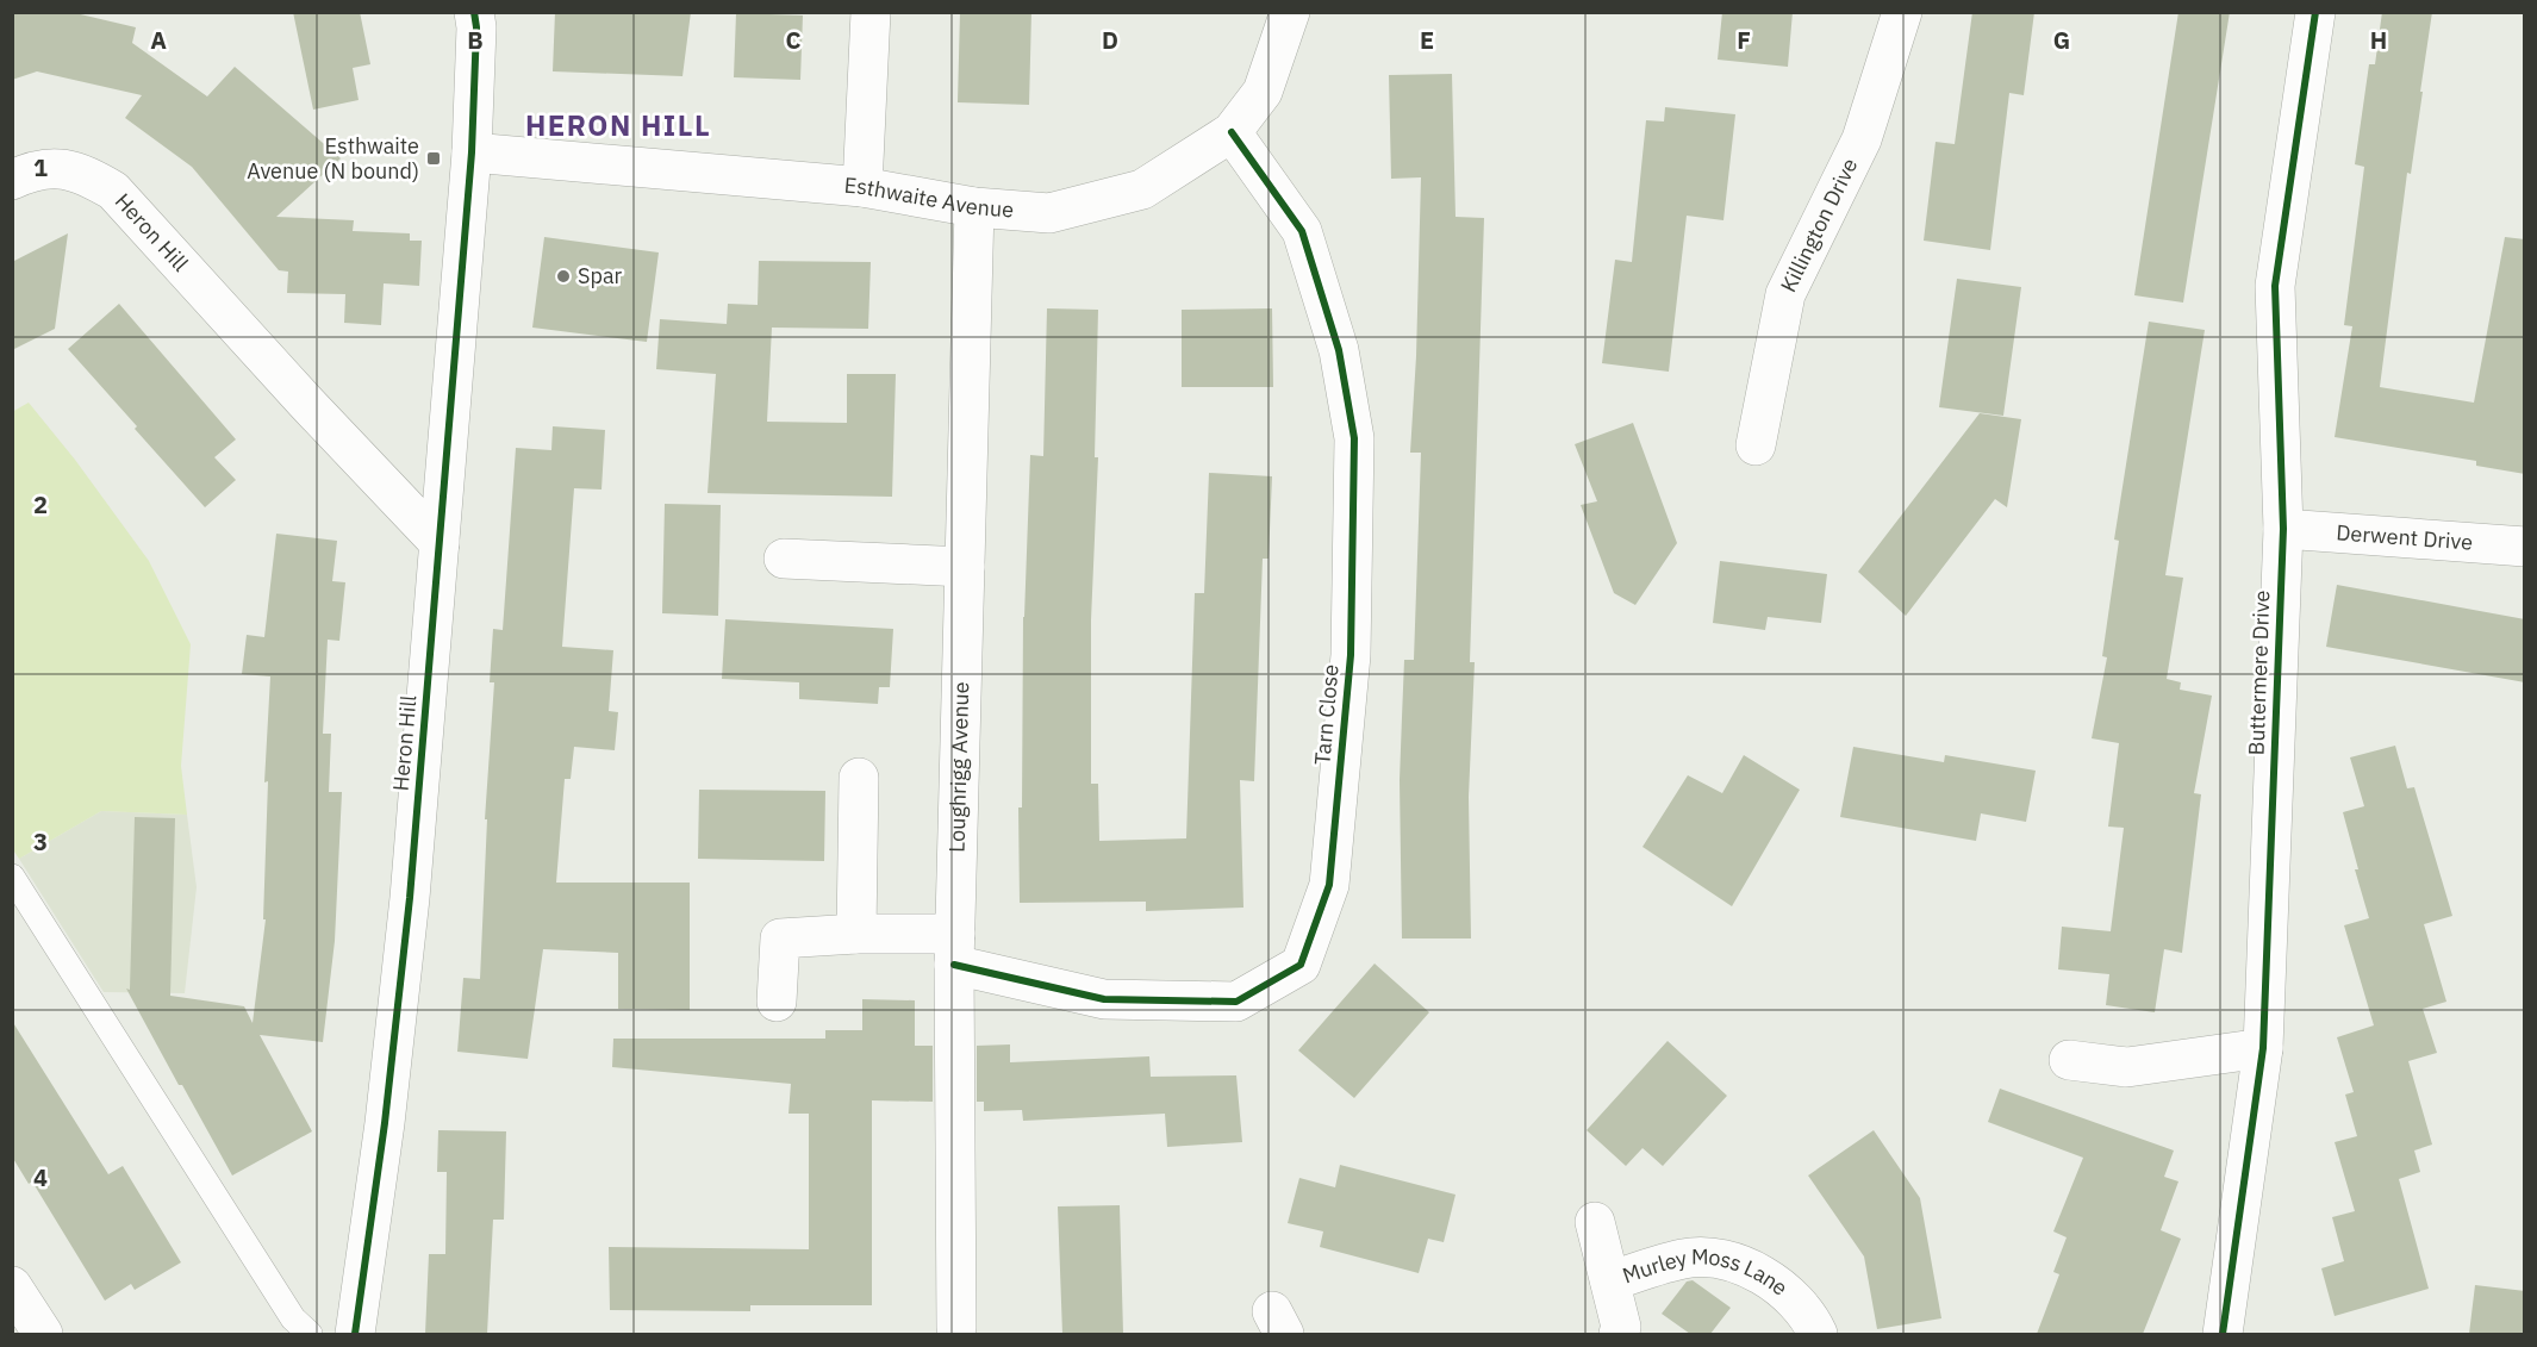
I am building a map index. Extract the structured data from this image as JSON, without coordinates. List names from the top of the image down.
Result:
{
  "streets": {
    "street": [
      "Esthwaite Avenue",
      "Killington Drive",
      "Heron Hill",
      "Derwent Drive",
      "Buttermere Drive",
      "Tarn Close",
      "Loughrigg Avenue",
      "Murley Moss Lane"
    ]
  },
  "crossings": [
    ["Esthwaite Avenue", "Heron Hill"],
    ["Esthwaite Avenue", "Tarn Close"],
    ["Esthwaite Avenue", "Loughrigg Avenue"],
    ["Derwent Drive", "Buttermere Drive"],
    ["Tarn Close", "Loughrigg Avenue"]
  ],
  "districts": ["HERON HILL"],
  "places": {
    "transit": ["Esthwaite Avenue (N bound)"],
    "other": ["Spar"]
  },
  "grid": {
    "columns": [
      "A",
      "B",
      "C",
      "D",
      "E",
      "F",
      "G",
      "H"
    ],
    "rows": [
      "1",
      "2",
      "3",
      "4"
    ]
  }
}
